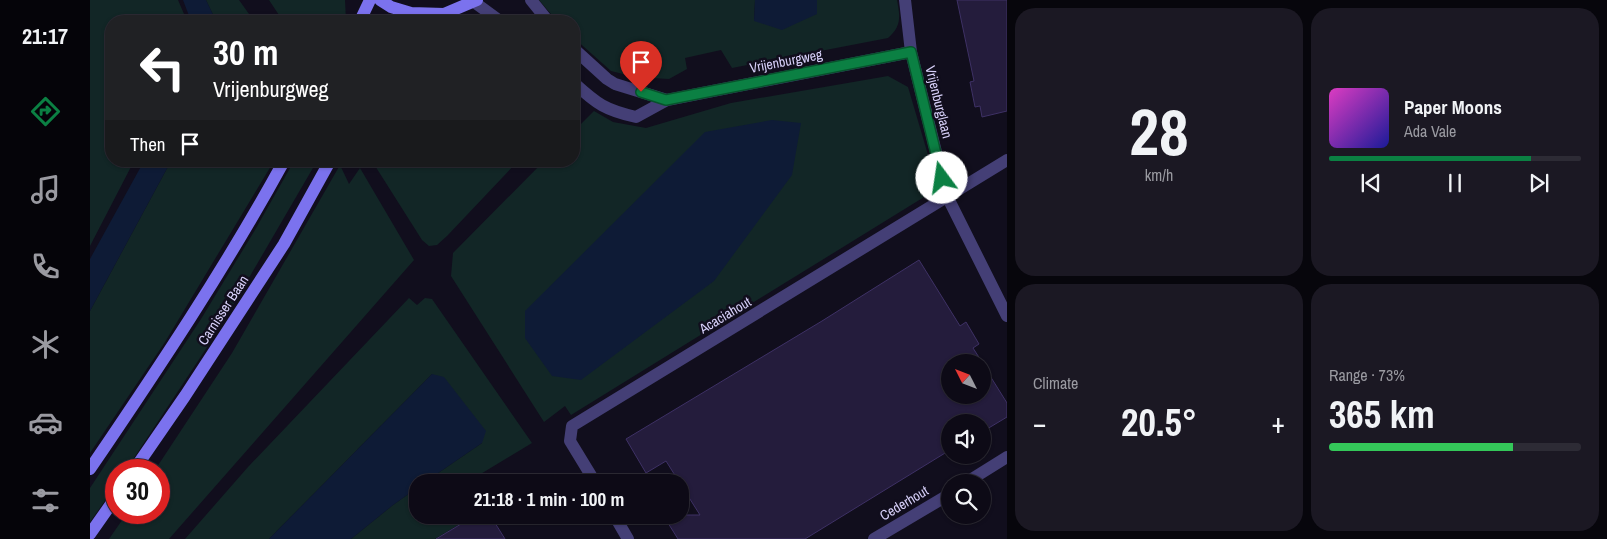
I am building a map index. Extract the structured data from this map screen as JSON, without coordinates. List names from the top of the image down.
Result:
{
  "streets": {
    "main road": ["Carnisser Baan"],
    "street": [
      "Vrijenburgweg",
      "Vrijenburglaan",
      "Acaciahout",
      "Cederhout"
    ]
  },
  "crossings": [
    ["Vrijenburgweg", "Vrijenburglaan"],
    ["Vrijenburglaan", "Acaciahout"]
  ],
  "north": "top left",
  "page": {
    "tabs": "21:17",
    "tile": [
      ["28", "km/h"],
      "Climate",
      ["Range · 73%", "365 km"]
    ],
    "turn": ["30 m", "Vrijenburgweg"],
    "song": ["Paper Moons", "Ada Vale"],
    "then": "Then",
    "heat": ["−", "20.5°", "+"],
    "limit": "30",
    "trip": "21:18 · 1 min · 100 m"
  }
}
